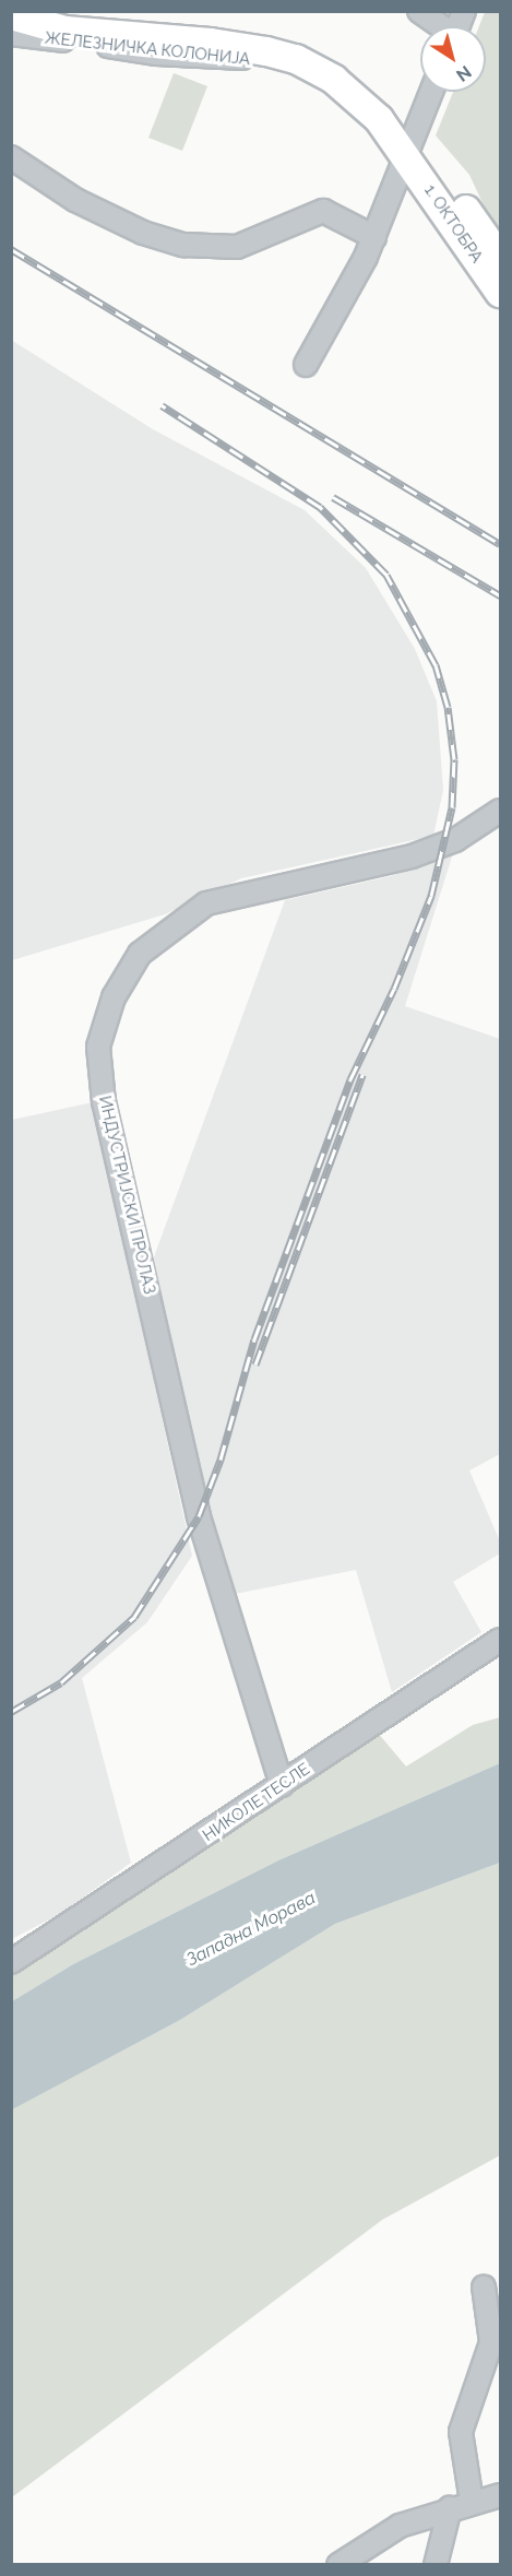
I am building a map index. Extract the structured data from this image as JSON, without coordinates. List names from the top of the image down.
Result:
{
  "streets": {
    "main road": ["1. ОКТОБРА"],
    "street": ["ЖЕЛЕЗНИЧКА КОЛОНИЈА", "ИНДУСТРИЈСКИ ПРОЛАЗ", "НИКОЛЕ ТЕСЛЕ"]
  },
  "crossings": [
    ["ЖЕЛЕЗНИЧКА КОЛОНИЈА", "1. ОКТОБРА"],
    ["ИНДУСТРИЈСКИ ПРОЛАЗ", "НИКОЛЕ ТЕСЛЕ"]
  ],
  "water": ["Западна Морава"],
  "north": "bottom right"
}
